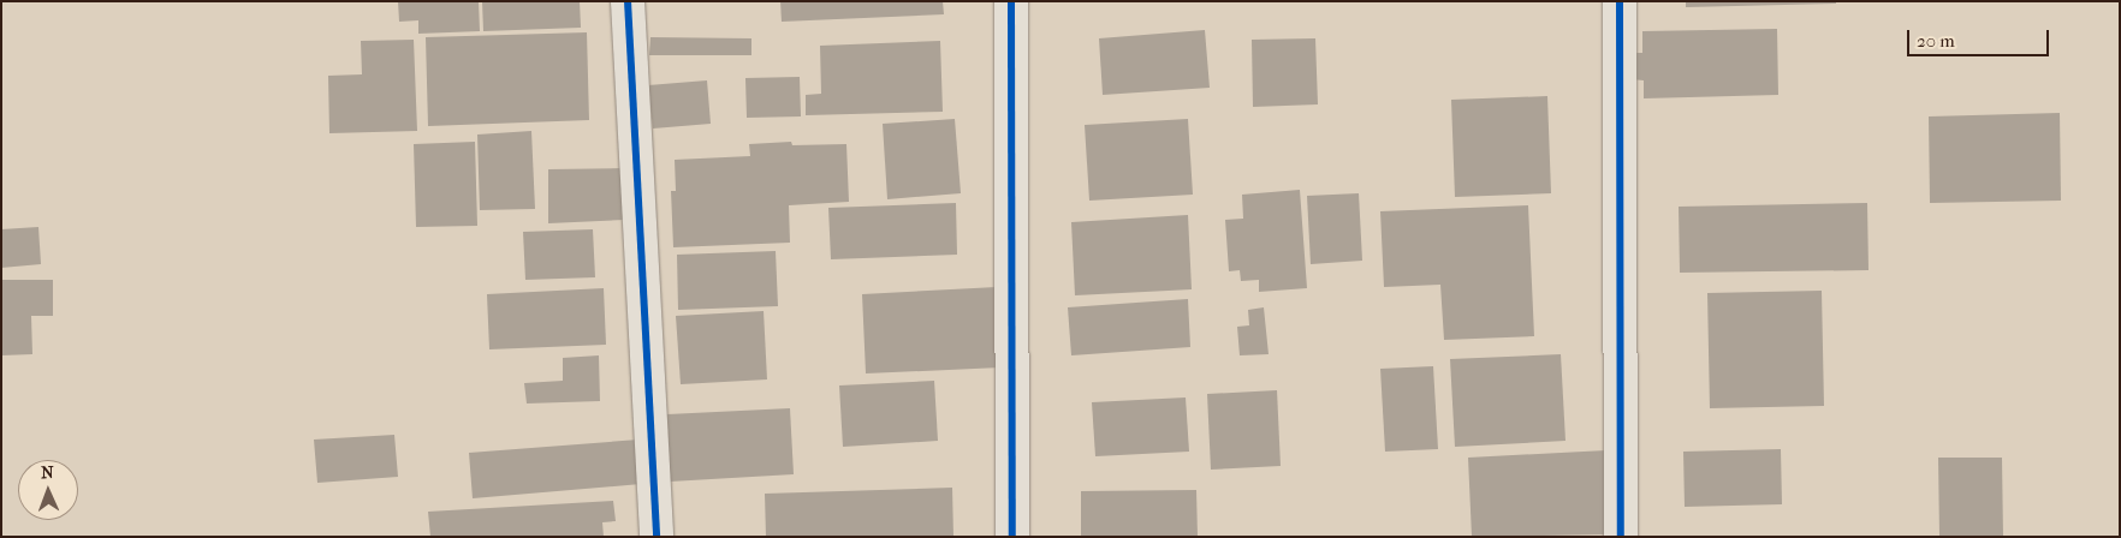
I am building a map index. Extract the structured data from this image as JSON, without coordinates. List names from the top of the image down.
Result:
{
  "scale_bar": "20 m",
  "north": "top"
}
